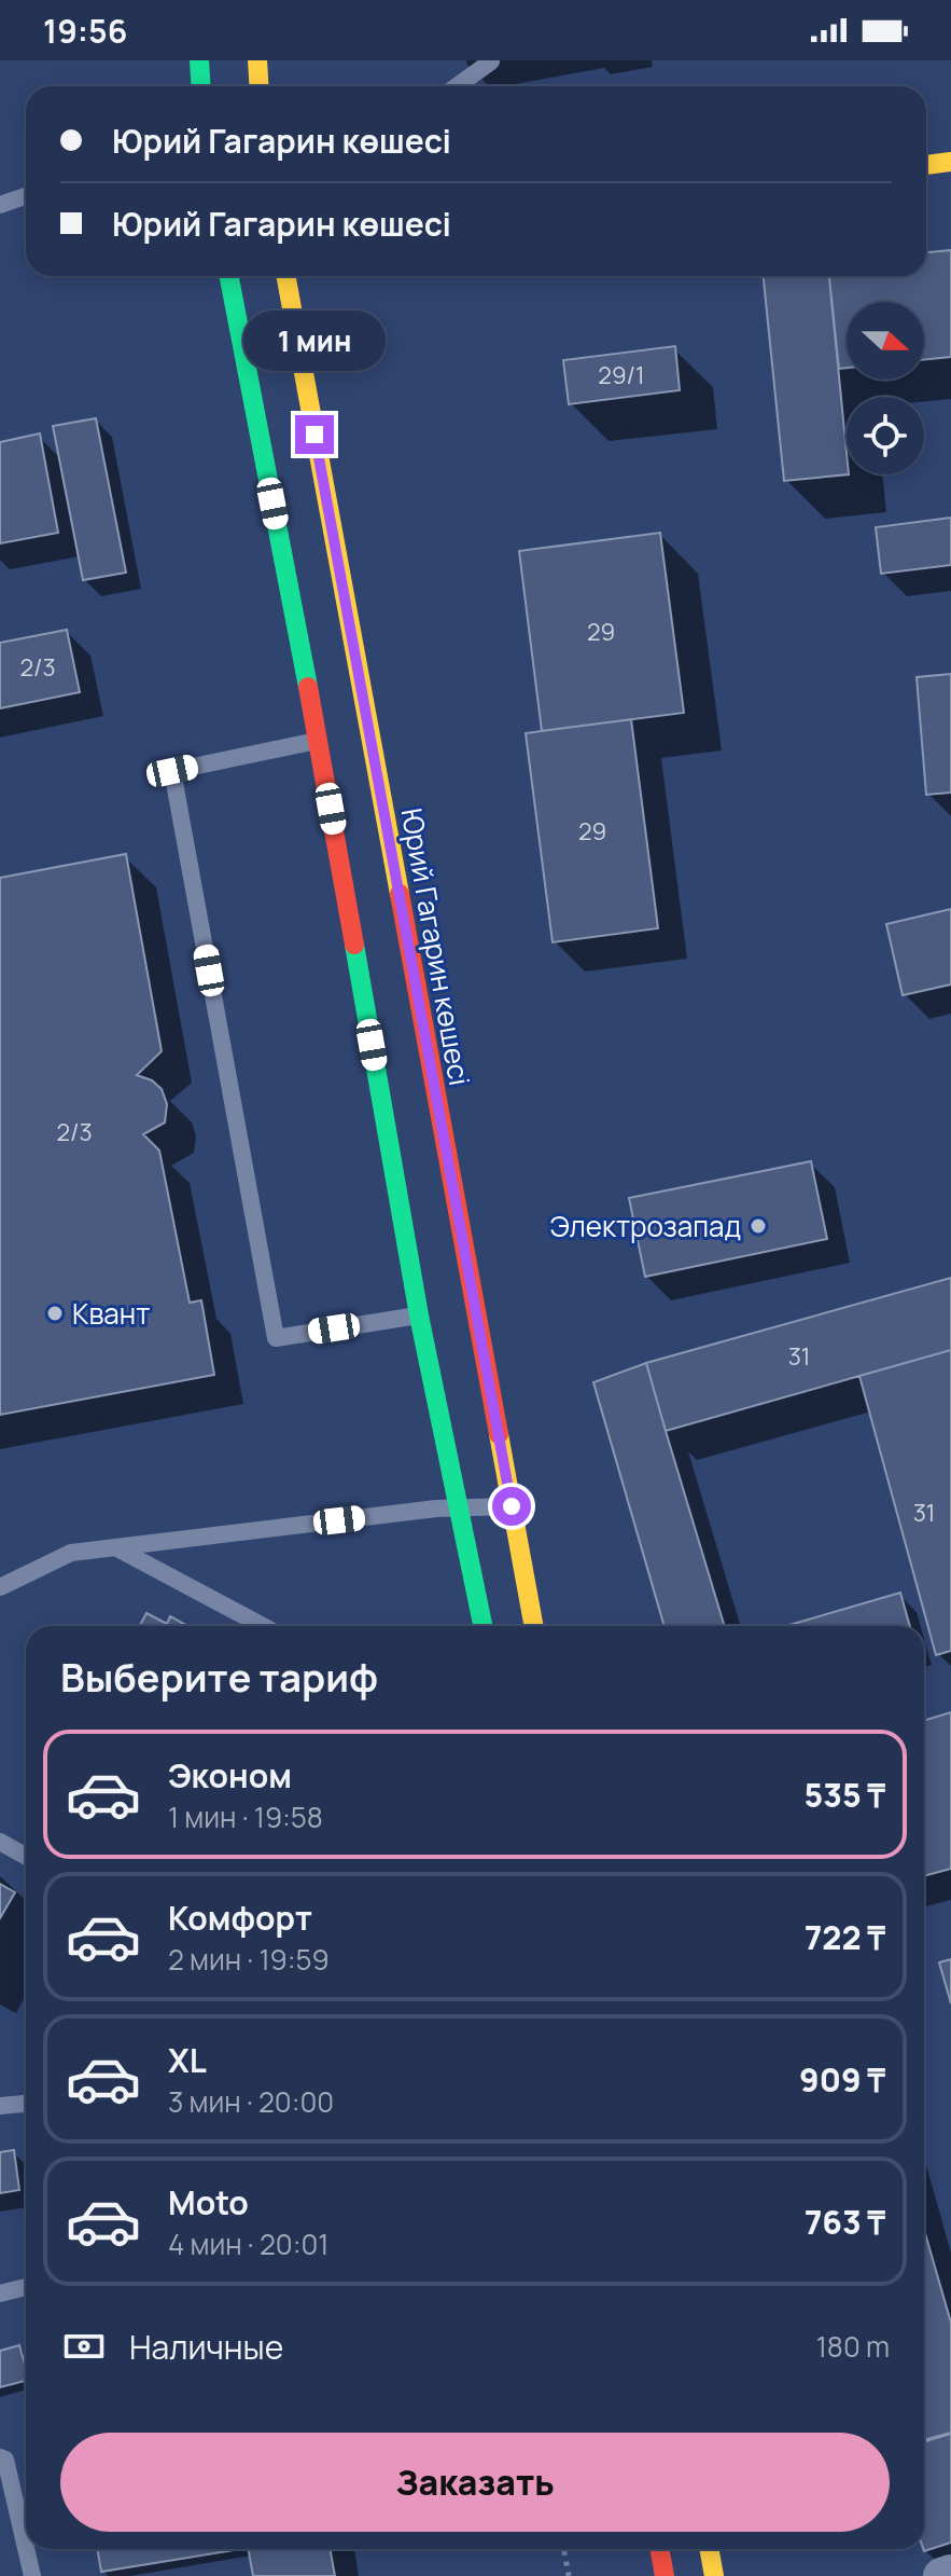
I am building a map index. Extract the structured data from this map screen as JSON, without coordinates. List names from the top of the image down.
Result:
{
  "streets": {
    "main road": ["Юрий Гагарин көшесі"]
  },
  "places": ["Электрозапад", "Квант"],
  "house_numbers": [
    "29/1",
    "29",
    "2/3",
    "29",
    "2/3",
    "31",
    "31"
  ],
  "north": "right",
  "page": {
    "status": "19:56",
    "banner": ["Юрий Гагарин көшесі", "Юрий Гагарин көшесі"],
    "bubble": "1 мин",
    "heading": "Выберите тариф",
    "list": [
      {
        "name": "Эконом",
        "note": "1 мин · 19:58",
        "value": "535 ₸"
      },
      {
        "name": "Комфорт",
        "note": "2 мин · 19:59",
        "value": "722 ₸"
      },
      {
        "name": "XL",
        "note": "3 мин · 20:00",
        "value": "909 ₸"
      },
      {
        "name": "Moto",
        "note": "4 мин · 20:01",
        "value": "763 ₸"
      }
    ],
    "pay": ["Наличные", "180 m"],
    "buttons": "Заказать"
  }
}
